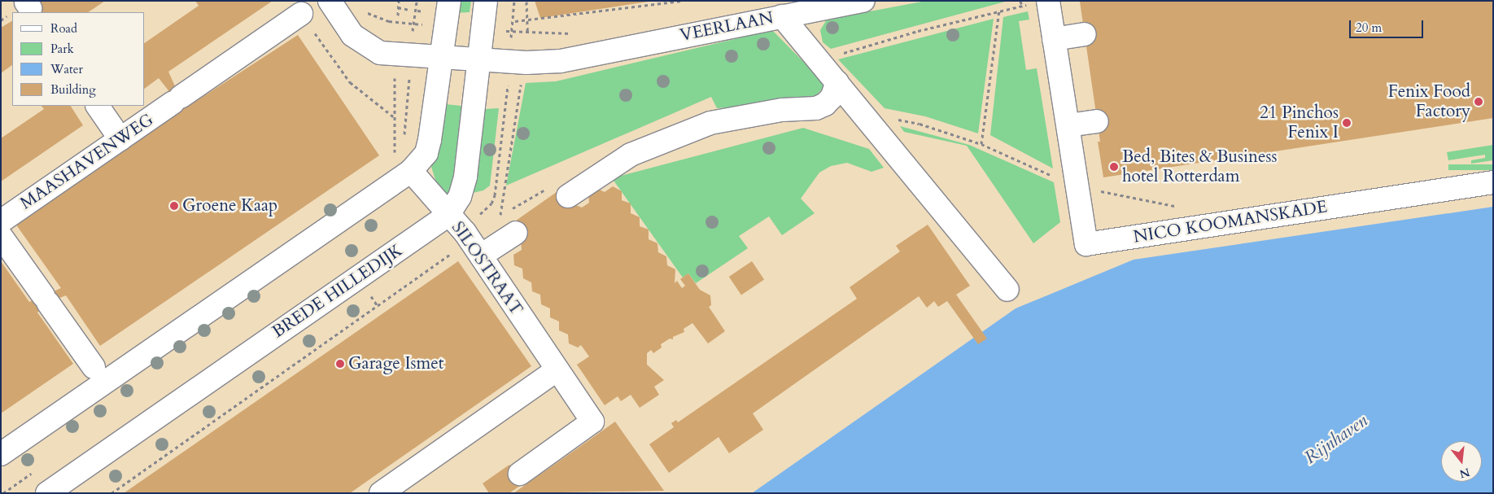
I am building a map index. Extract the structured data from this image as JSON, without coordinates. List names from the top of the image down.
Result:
{
  "streets": {
    "street": [
      "VEERLAAN",
      "MAASHAVENWEG",
      "NICO KOOMANSKADE",
      "SILOSTRAAT",
      "BREDE HILLEDIJK"
    ]
  },
  "crossings": [
    ["VEERLAAN", "BREDE HILLEDIJK"],
    ["SILOSTRAAT", "BREDE HILLEDIJK"]
  ],
  "water": ["Rijnhaven"],
  "places": [
    "Fenix Food Factory",
    "21 Pinchos Fenix I",
    "Bed, Bites & Business hotel Rotterdam",
    "Groene Kaap",
    "Garage Ismet"
  ],
  "legend": [
    "Road",
    "Park",
    "Water",
    "Building"
  ],
  "scale_bar": "20 m",
  "north": "bottom"
}
